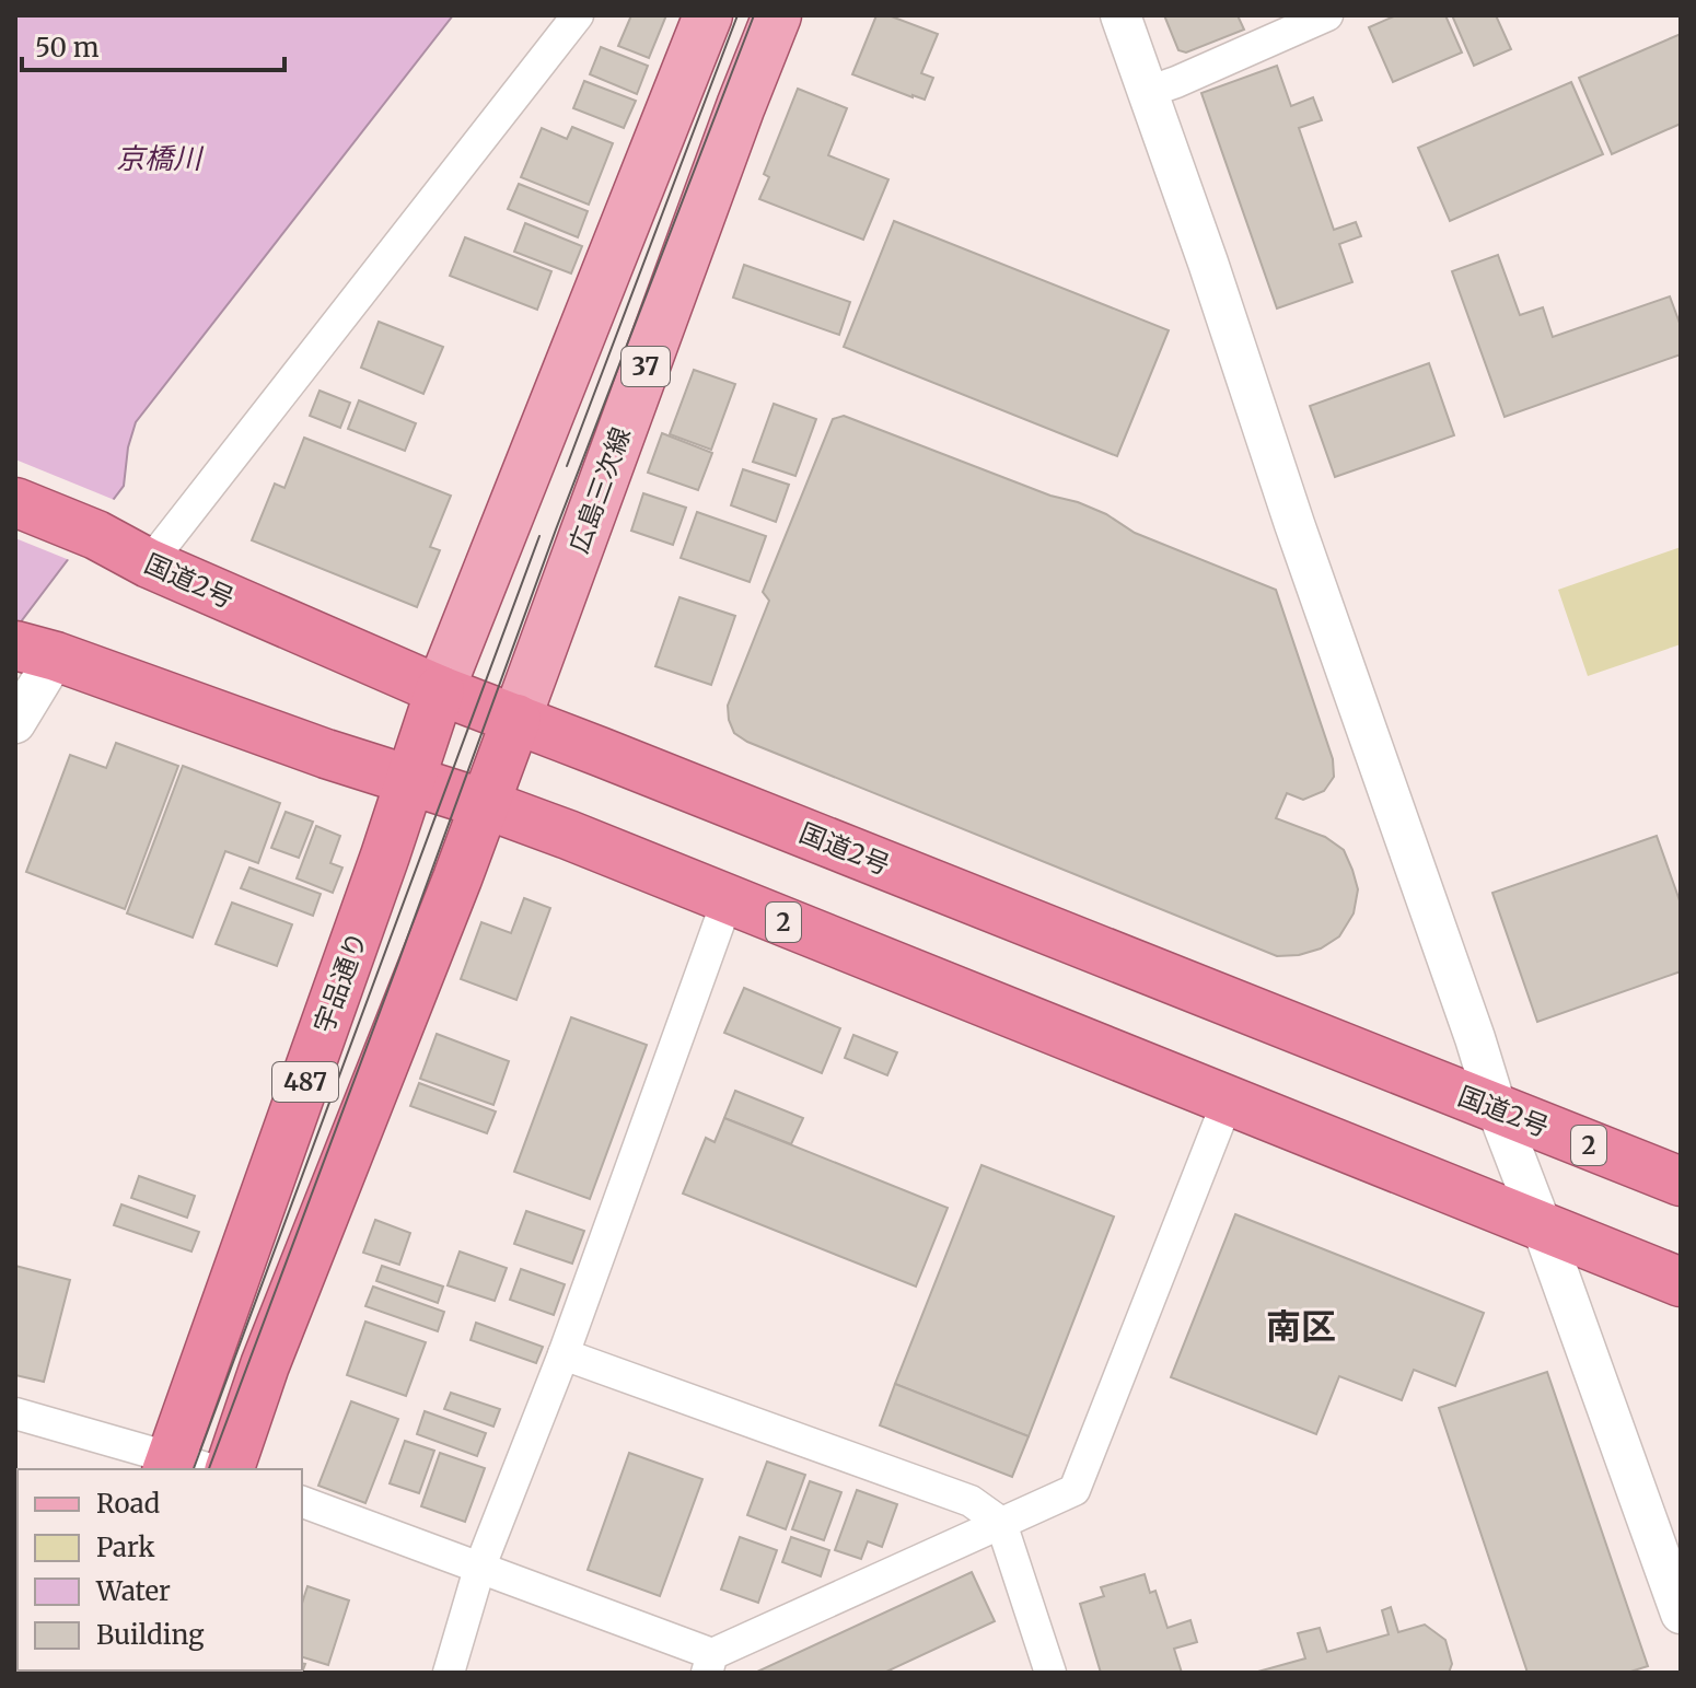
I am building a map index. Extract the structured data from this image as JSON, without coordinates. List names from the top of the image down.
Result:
{
  "streets": {
    "highway": [
      "国道2号",
      "2",
      "宇品通り",
      "487"
    ],
    "main road": ["37", "広島三次線"]
  },
  "crossings": [
    ["広島三次線", "国道2号"],
    ["広島三次線", "487"],
    ["国道2号", "宇品通り"],
    ["国道2号", "487"],
    ["2", "宇品通り"],
    ["2", "487"]
  ],
  "districts": ["南区"],
  "water": ["京橋川"],
  "legend": [
    "Road",
    "Park",
    "Water",
    "Building"
  ],
  "scale_bar": "50 m"
}
